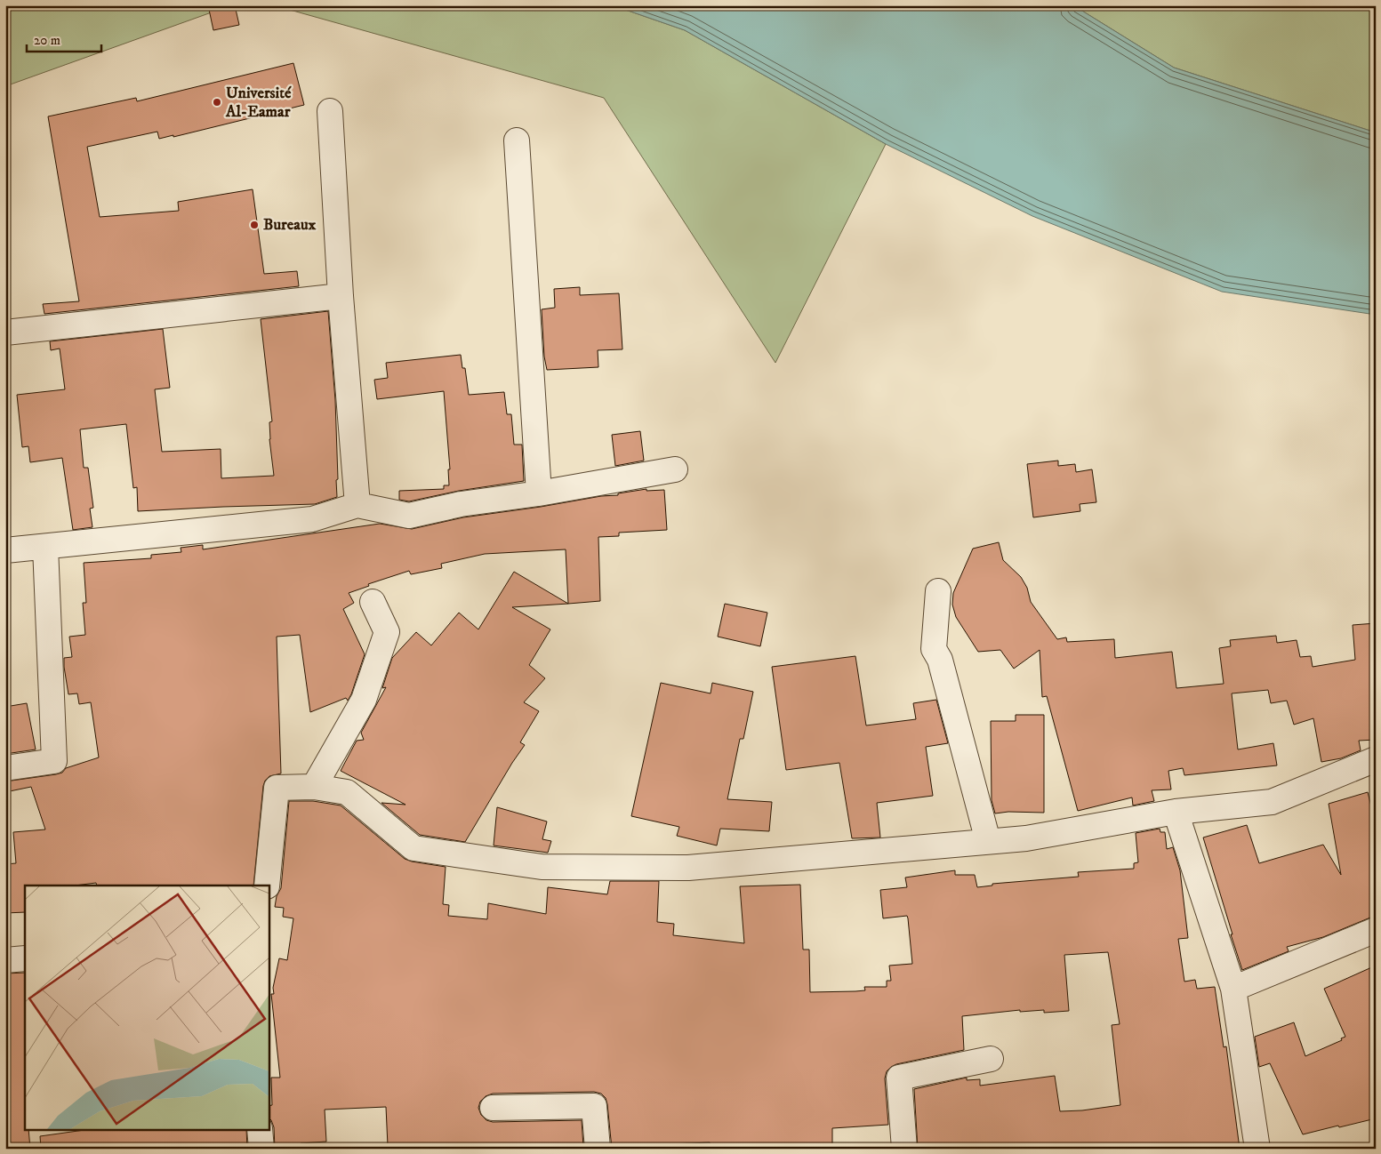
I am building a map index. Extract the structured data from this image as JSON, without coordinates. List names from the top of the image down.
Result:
{
  "places": ["Université Al-Eamar", "Bureaux"],
  "scale_bar": "20 m"
}
